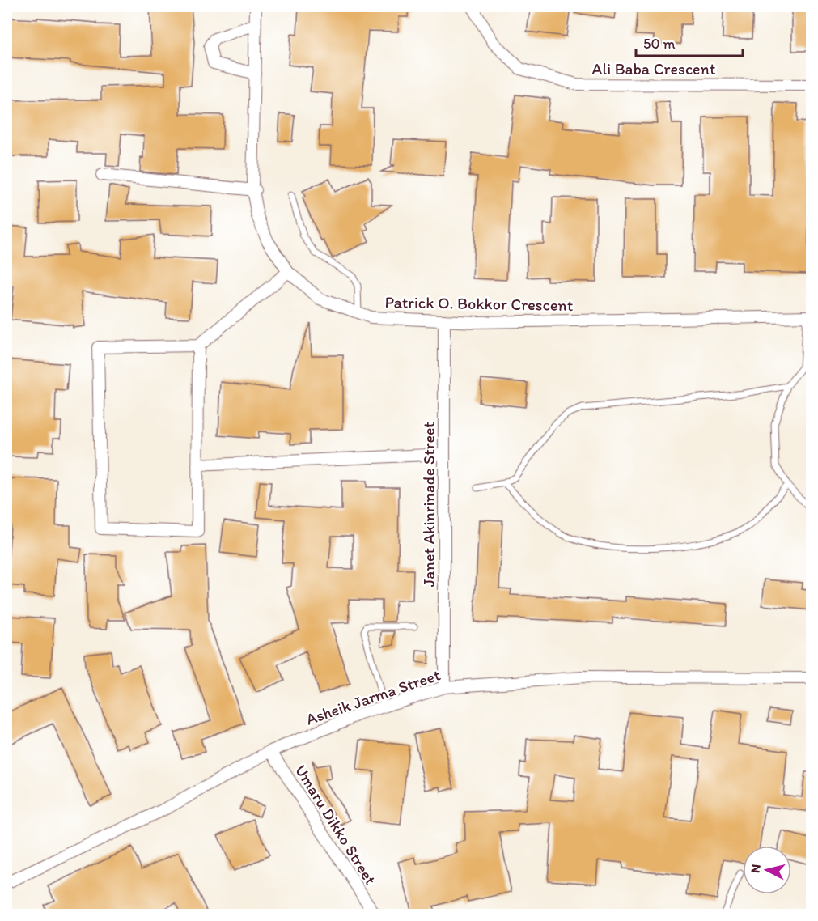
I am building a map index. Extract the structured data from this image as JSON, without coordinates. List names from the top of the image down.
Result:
{
  "streets": {
    "street": [
      "Ali Baba Crescent",
      "Patrick O. Bokkor Crescent",
      "Janet Akinrinade Street",
      "Asheik Jarma Street",
      "Umaru Dikko Street"
    ]
  },
  "crossings": [
    ["Patrick O. Bokkor Crescent", "Janet Akinrinade Street"],
    ["Janet Akinrinade Street", "Asheik Jarma Street"],
    ["Asheik Jarma Street", "Umaru Dikko Street"]
  ],
  "scale_bar": "50 m",
  "north": "left"
}
